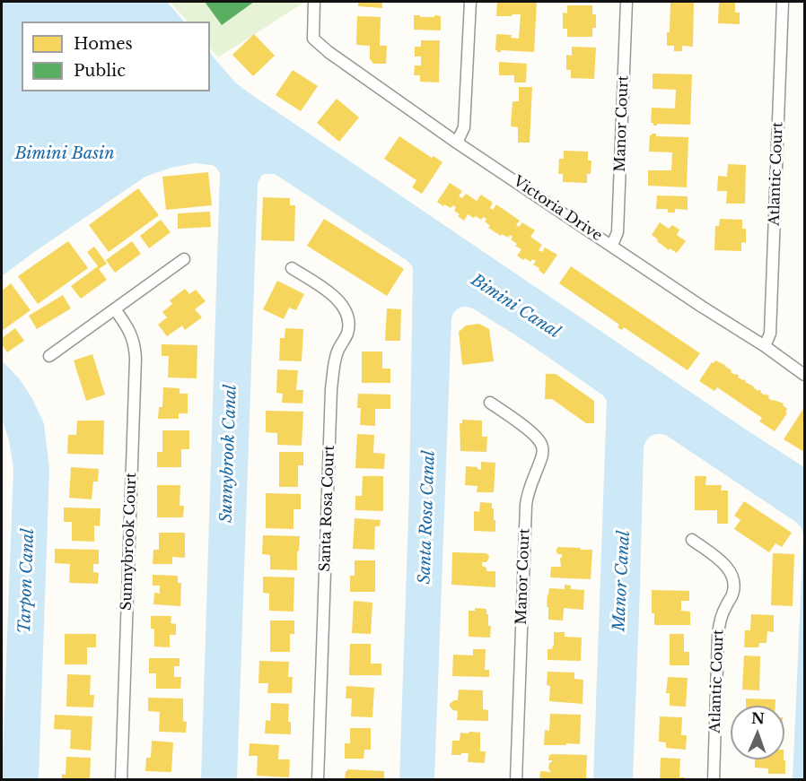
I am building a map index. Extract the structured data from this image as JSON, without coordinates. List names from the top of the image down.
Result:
{
  "streets": {
    "street": [
      "Manor Court",
      "Atlantic Court",
      "Victoria Drive",
      "Santa Rosa Court",
      "Sunnybrook Court"
    ]
  },
  "crossings": [
    ["Manor Court", "Victoria Drive"],
    ["Atlantic Court", "Victoria Drive"]
  ],
  "water": [
    "Bimini Basin",
    "Bimini Canal",
    "Sunnybrook Canal",
    "Santa Rosa Canal",
    "Tarpon Canal",
    "Manor Canal"
  ],
  "legend": ["Homes", "Public"],
  "north": "top"
}
